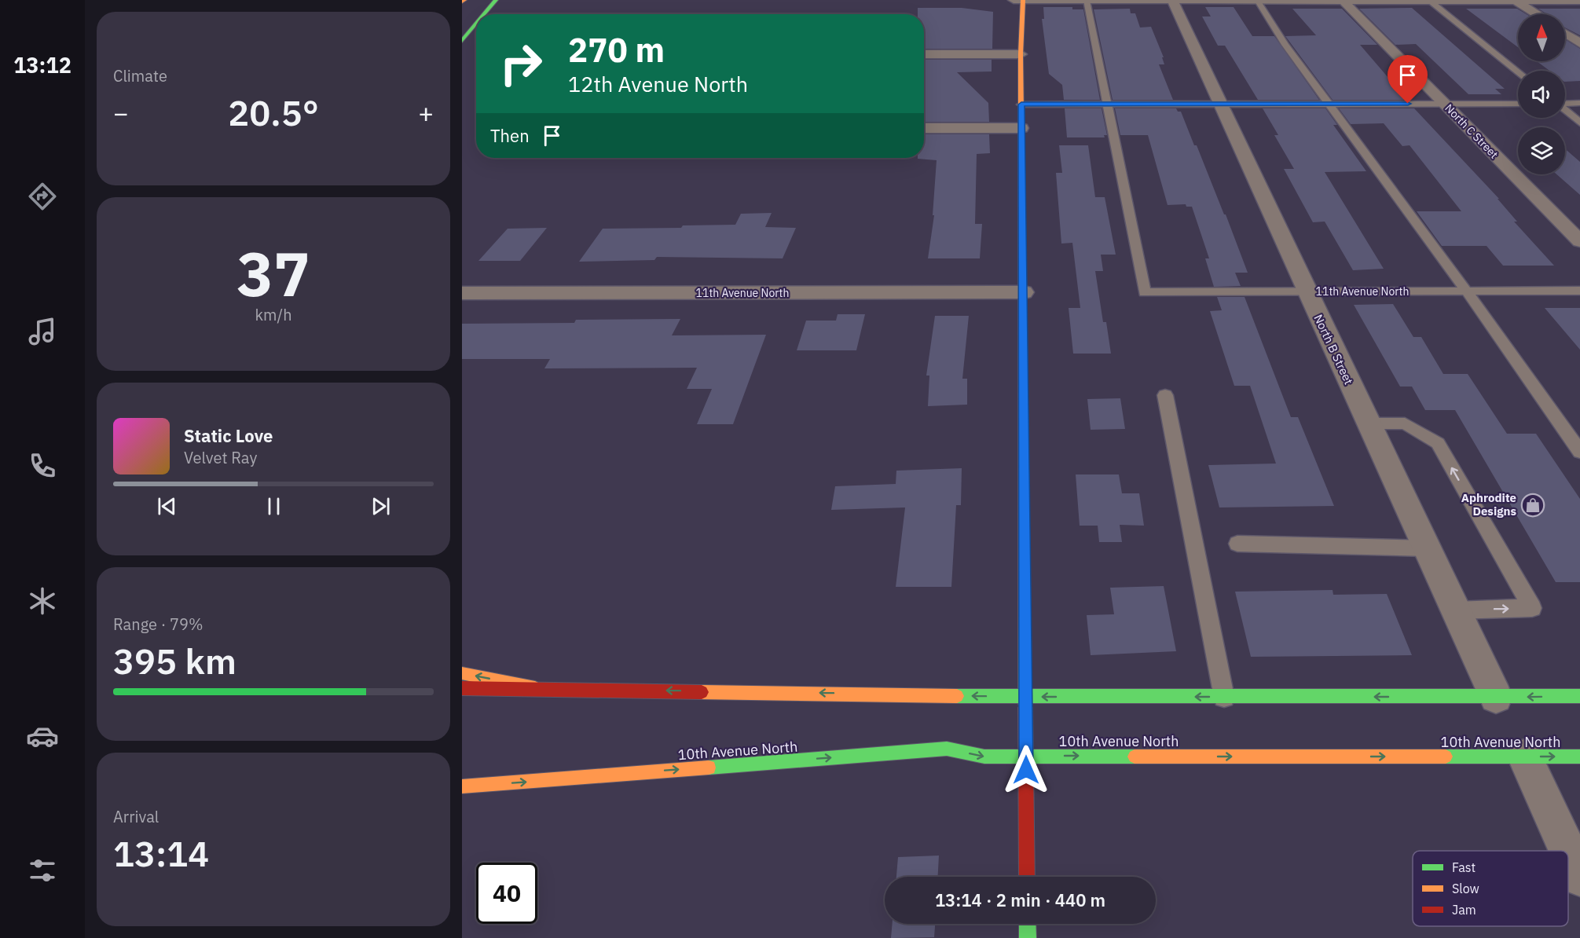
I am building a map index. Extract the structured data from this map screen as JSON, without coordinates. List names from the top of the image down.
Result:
{
  "streets": {
    "main road": ["10th Avenue North"],
    "street": ["North C Street", "11th Avenue North", "North B Street"]
  },
  "crossings": [
    ["11th Avenue North", "North B Street"]
  ],
  "places": {
    "shop": ["Aphrodite Designs"]
  },
  "legend": ["Fast", "Slow", "Jam"],
  "north": "top",
  "page": {
    "tabs": "13:12",
    "tile": [
      "Climate",
      ["37", "km/h"],
      ["Range · 79%", "395 km"],
      ["Arrival", "13:14"]
    ],
    "turn": ["270 m", "12th Avenue North"],
    "heat": ["−", "20.5°", "+"],
    "then": "Then",
    "song": ["Static Love", "Velvet Ray"],
    "limit": "40",
    "trip": "13:14 · 2 min · 440 m"
  }
}
